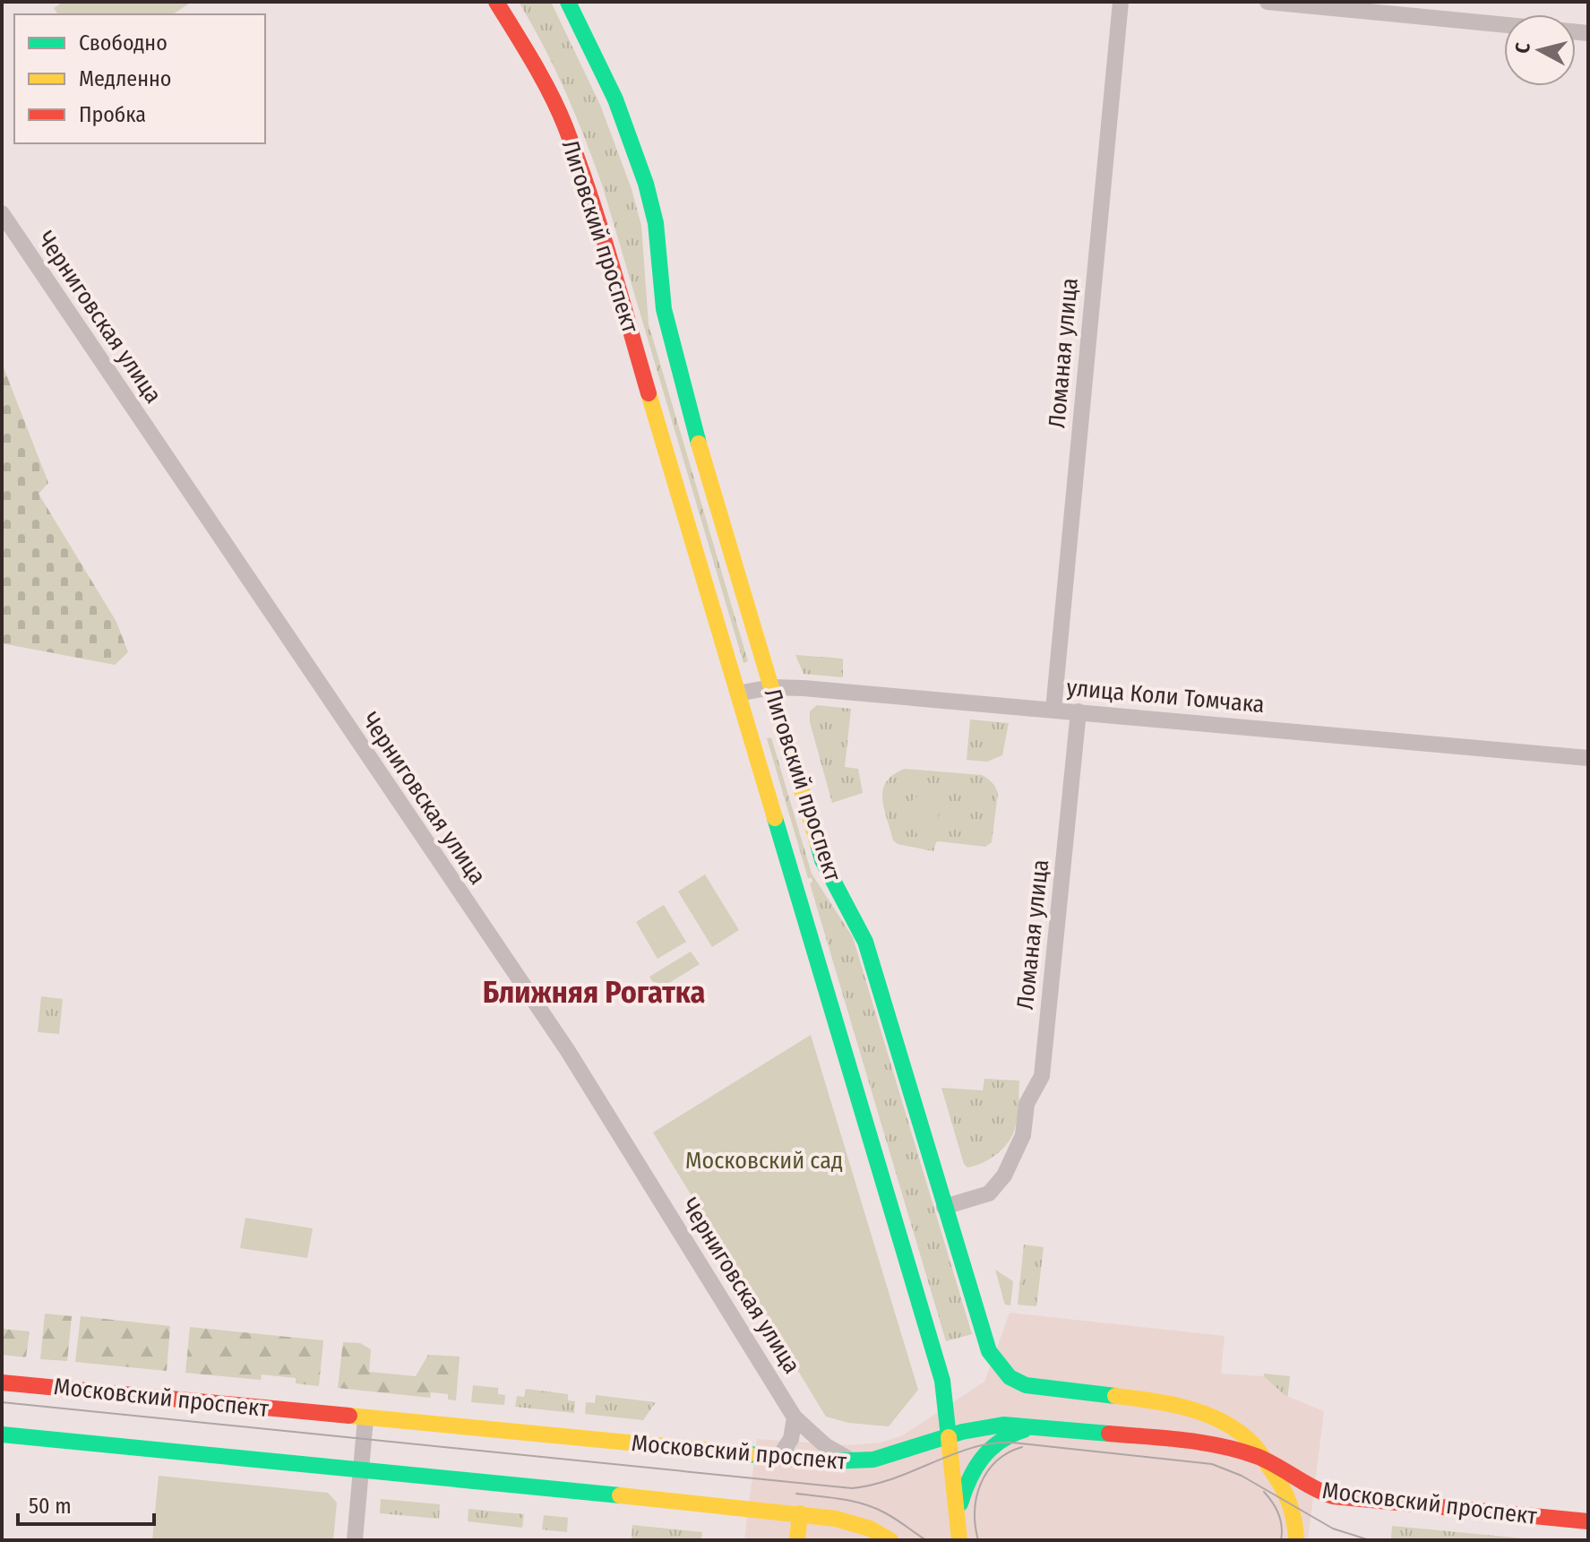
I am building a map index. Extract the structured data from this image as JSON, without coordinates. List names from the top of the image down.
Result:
{
  "streets": {
    "main road": ["Лиговский проспект", "Московский проспект"],
    "street": ["Черниговская улица", "Ломаная улица", "улица Коли Томчака"]
  },
  "crossings": [
    ["Лиговский проспект", "Ломаная улица"],
    ["Лиговский проспект", "улица Коли Томчака"],
    ["Лиговский проспект", "Московский проспект"],
    ["Черниговская улица", "Московский проспект"],
    ["Ломаная улица", "улица Коли Томчака"]
  ],
  "districts": ["Ближняя Рогатка"],
  "parks": ["Московский сад"],
  "legend": ["Свободно", "Медленно", "Пробка"],
  "scale_bar": "50 m",
  "north": "left"
}
